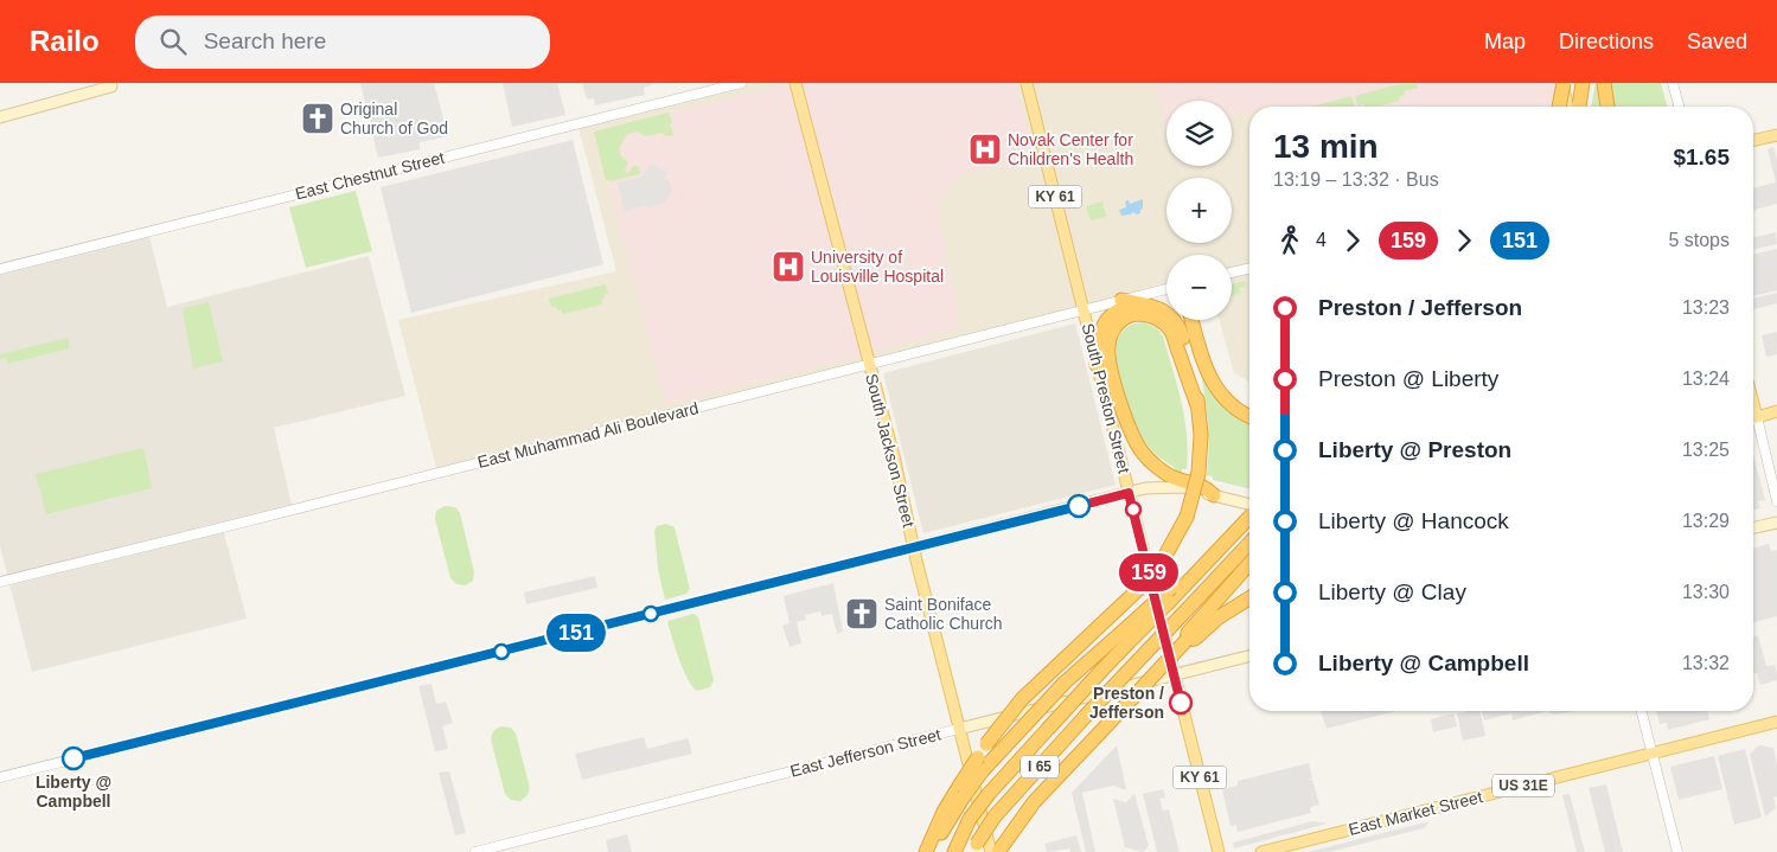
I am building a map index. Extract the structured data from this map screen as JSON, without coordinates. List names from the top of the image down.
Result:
{
  "streets": {
    "highway": ["I 65"],
    "main road": [
      "KY 61",
      "South Preston Street",
      "South Jackson Street",
      "East Jefferson Street",
      "US 31E",
      "East Market Street"
    ],
    "street": ["East Chestnut Street", "East Muhammad Ali Boulevard"]
  },
  "crossings": [
    ["South Preston Street", "East Muhammad Ali Boulevard"],
    ["South Preston Street", "East Jefferson Street"],
    ["East Muhammad Ali Boulevard", "South Jackson Street"],
    ["South Jackson Street", "East Jefferson Street"]
  ],
  "places": {
    "church": ["Original Church of God", "Saint Boniface Catholic Church"],
    "hospital": ["Novak Center for Children's Health", "University of Louisville Hospital"],
    "other": ["Preston / Jefferson", "Liberty @ Campbell"]
  },
  "lines": ["bus line 159", "bus line 151"],
  "page": {
    "header": "Railo",
    "search": "Search here",
    "nav": ["Map", "Directions", "Saved"],
    "on_map": ["159", "151"],
    "map_buttons": ["+", "−"],
    "heading": ["13 min", "13:19 – 13:32 · Bus", "$1.65"],
    "legs": [
      "4",
      "159",
      "151",
      "5 stops"
    ],
    "list": [
      {
        "name": "Preston / Jefferson",
        "value": "13:23"
      },
      {
        "name": "Preston @ Liberty",
        "value": "13:24"
      },
      {
        "name": "Liberty @ Preston",
        "value": "13:25"
      },
      {
        "name": "Liberty @ Hancock",
        "value": "13:29"
      },
      {
        "name": "Liberty @ Clay",
        "value": "13:30"
      },
      {
        "name": "Liberty @ Campbell",
        "value": "13:32"
      }
    ]
  }
}
